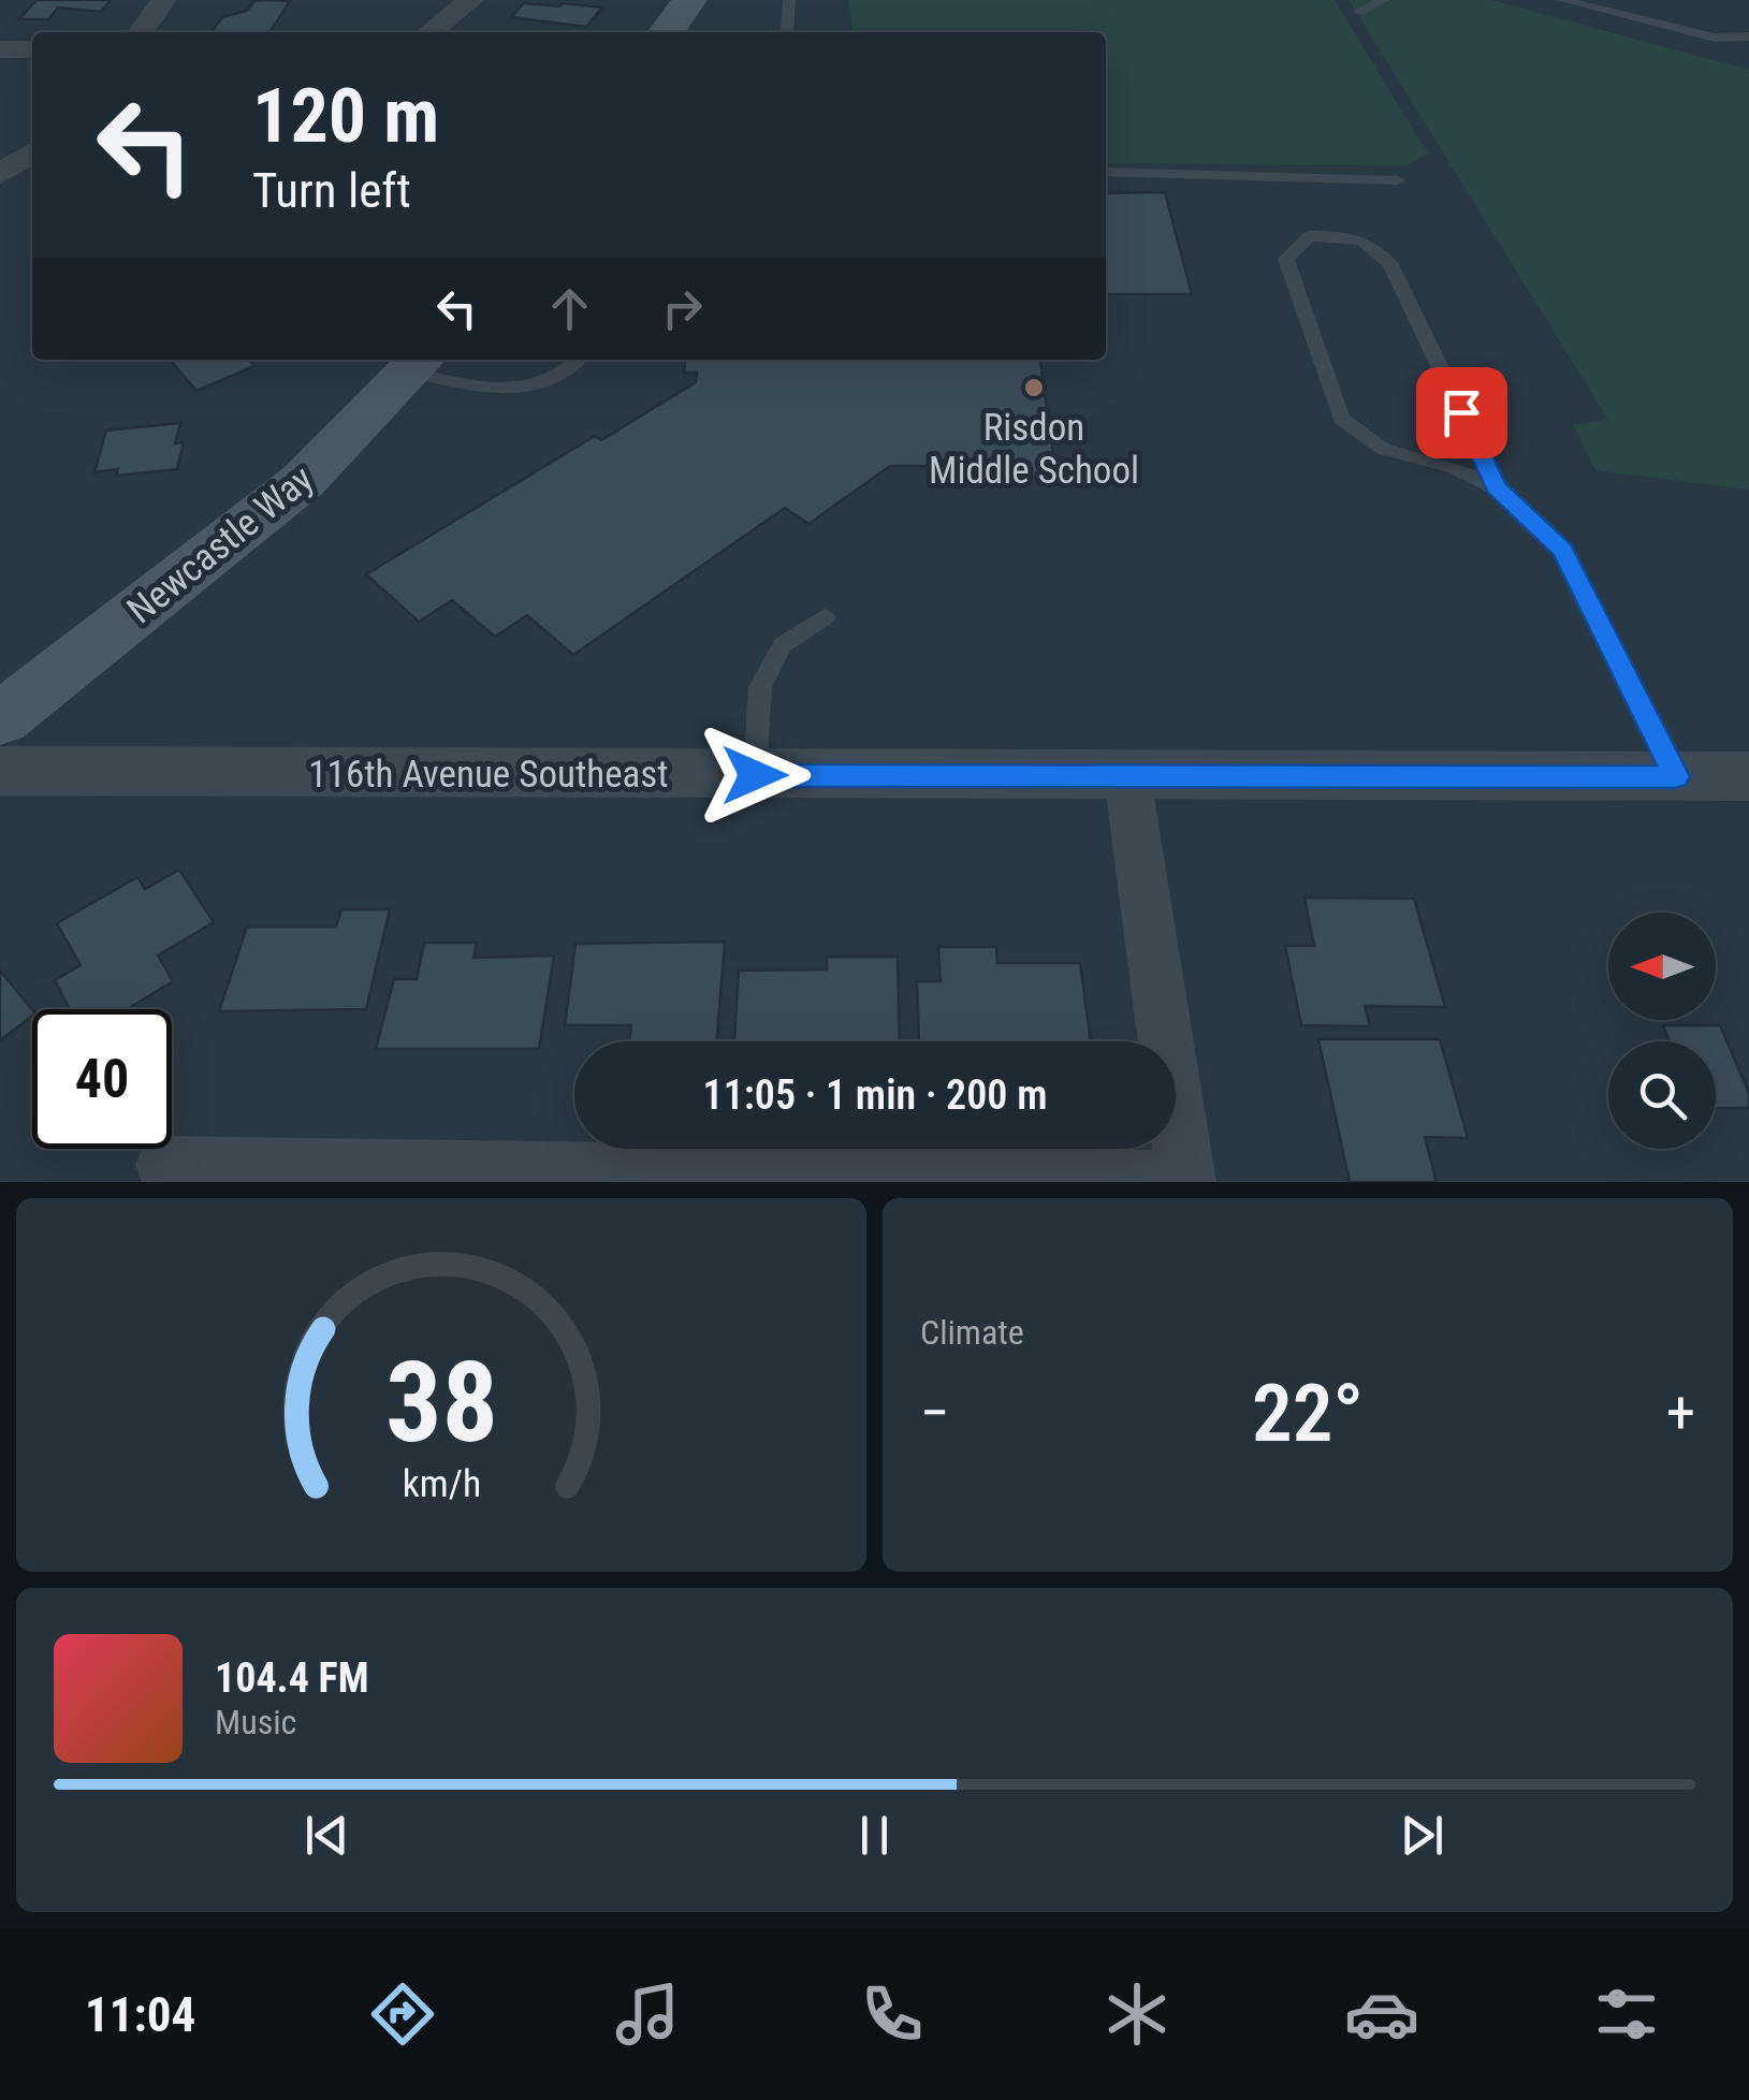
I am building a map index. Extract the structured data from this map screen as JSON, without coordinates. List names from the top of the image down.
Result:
{
  "streets": {
    "main road": ["Newcastle Way"],
    "street": ["116th Avenue Southeast"]
  },
  "places": ["Risdon Middle School"],
  "north": "left",
  "page": {
    "turn": ["120 m", "Turn left"],
    "limit": "40",
    "trip": "11:05 · 1 min · 200 m",
    "tile": "Climate",
    "heat": ["−", "22°", "+"],
    "song": ["104.4 FM", "Music"],
    "tabs": "11:04",
    "gauge": ["38", "km/h"]
  }
}
